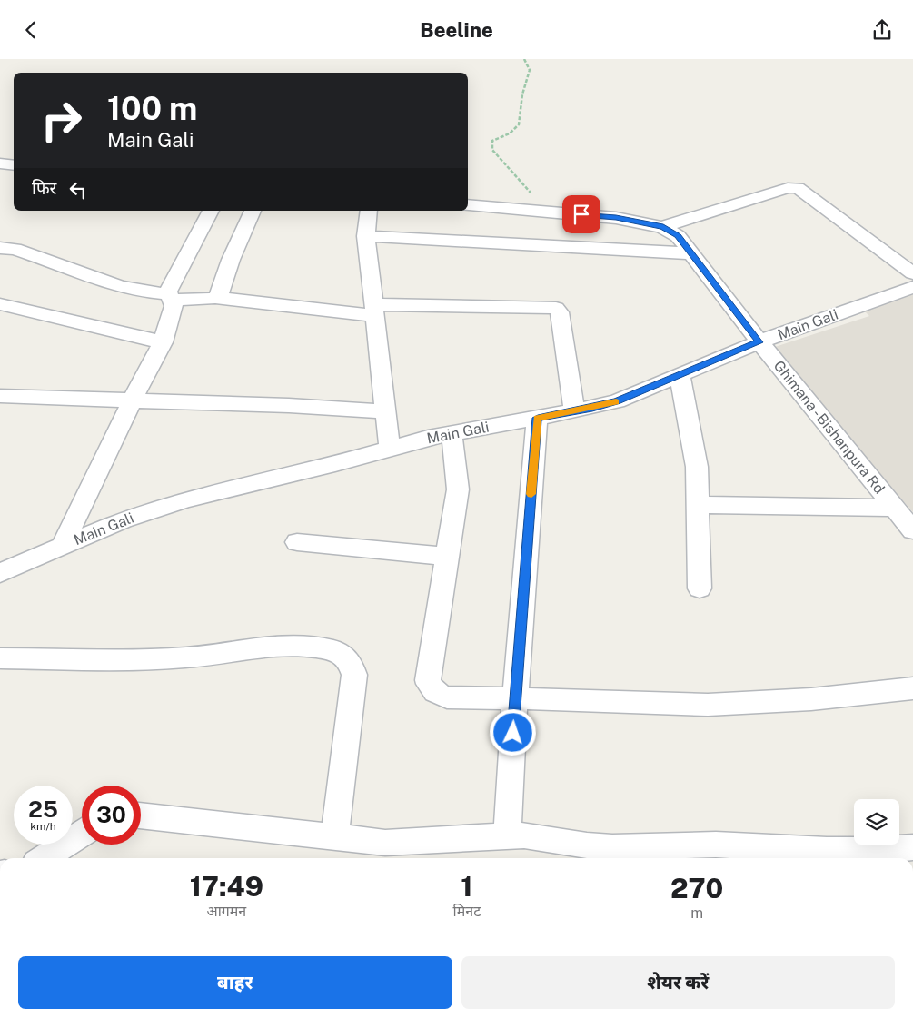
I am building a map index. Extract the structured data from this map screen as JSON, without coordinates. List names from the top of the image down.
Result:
{
  "streets": {
    "street": ["Main Gali", "Ghimana - Bishanpura Rd"]
  },
  "crossings": [
    ["Main Gali", "Ghimana - Bishanpura Rd"]
  ],
  "page": {
    "header": "Beeline",
    "turn": ["100 m", "Main Gali"],
    "then": "फिर",
    "speed": "25 km/h",
    "limit": "30",
    "eta": [
      "17:49",
      "आगमन",
      "1",
      "मिनट",
      "270",
      "m"
    ],
    "buttons": ["बाहर", "शेयर करें"]
  }
}
